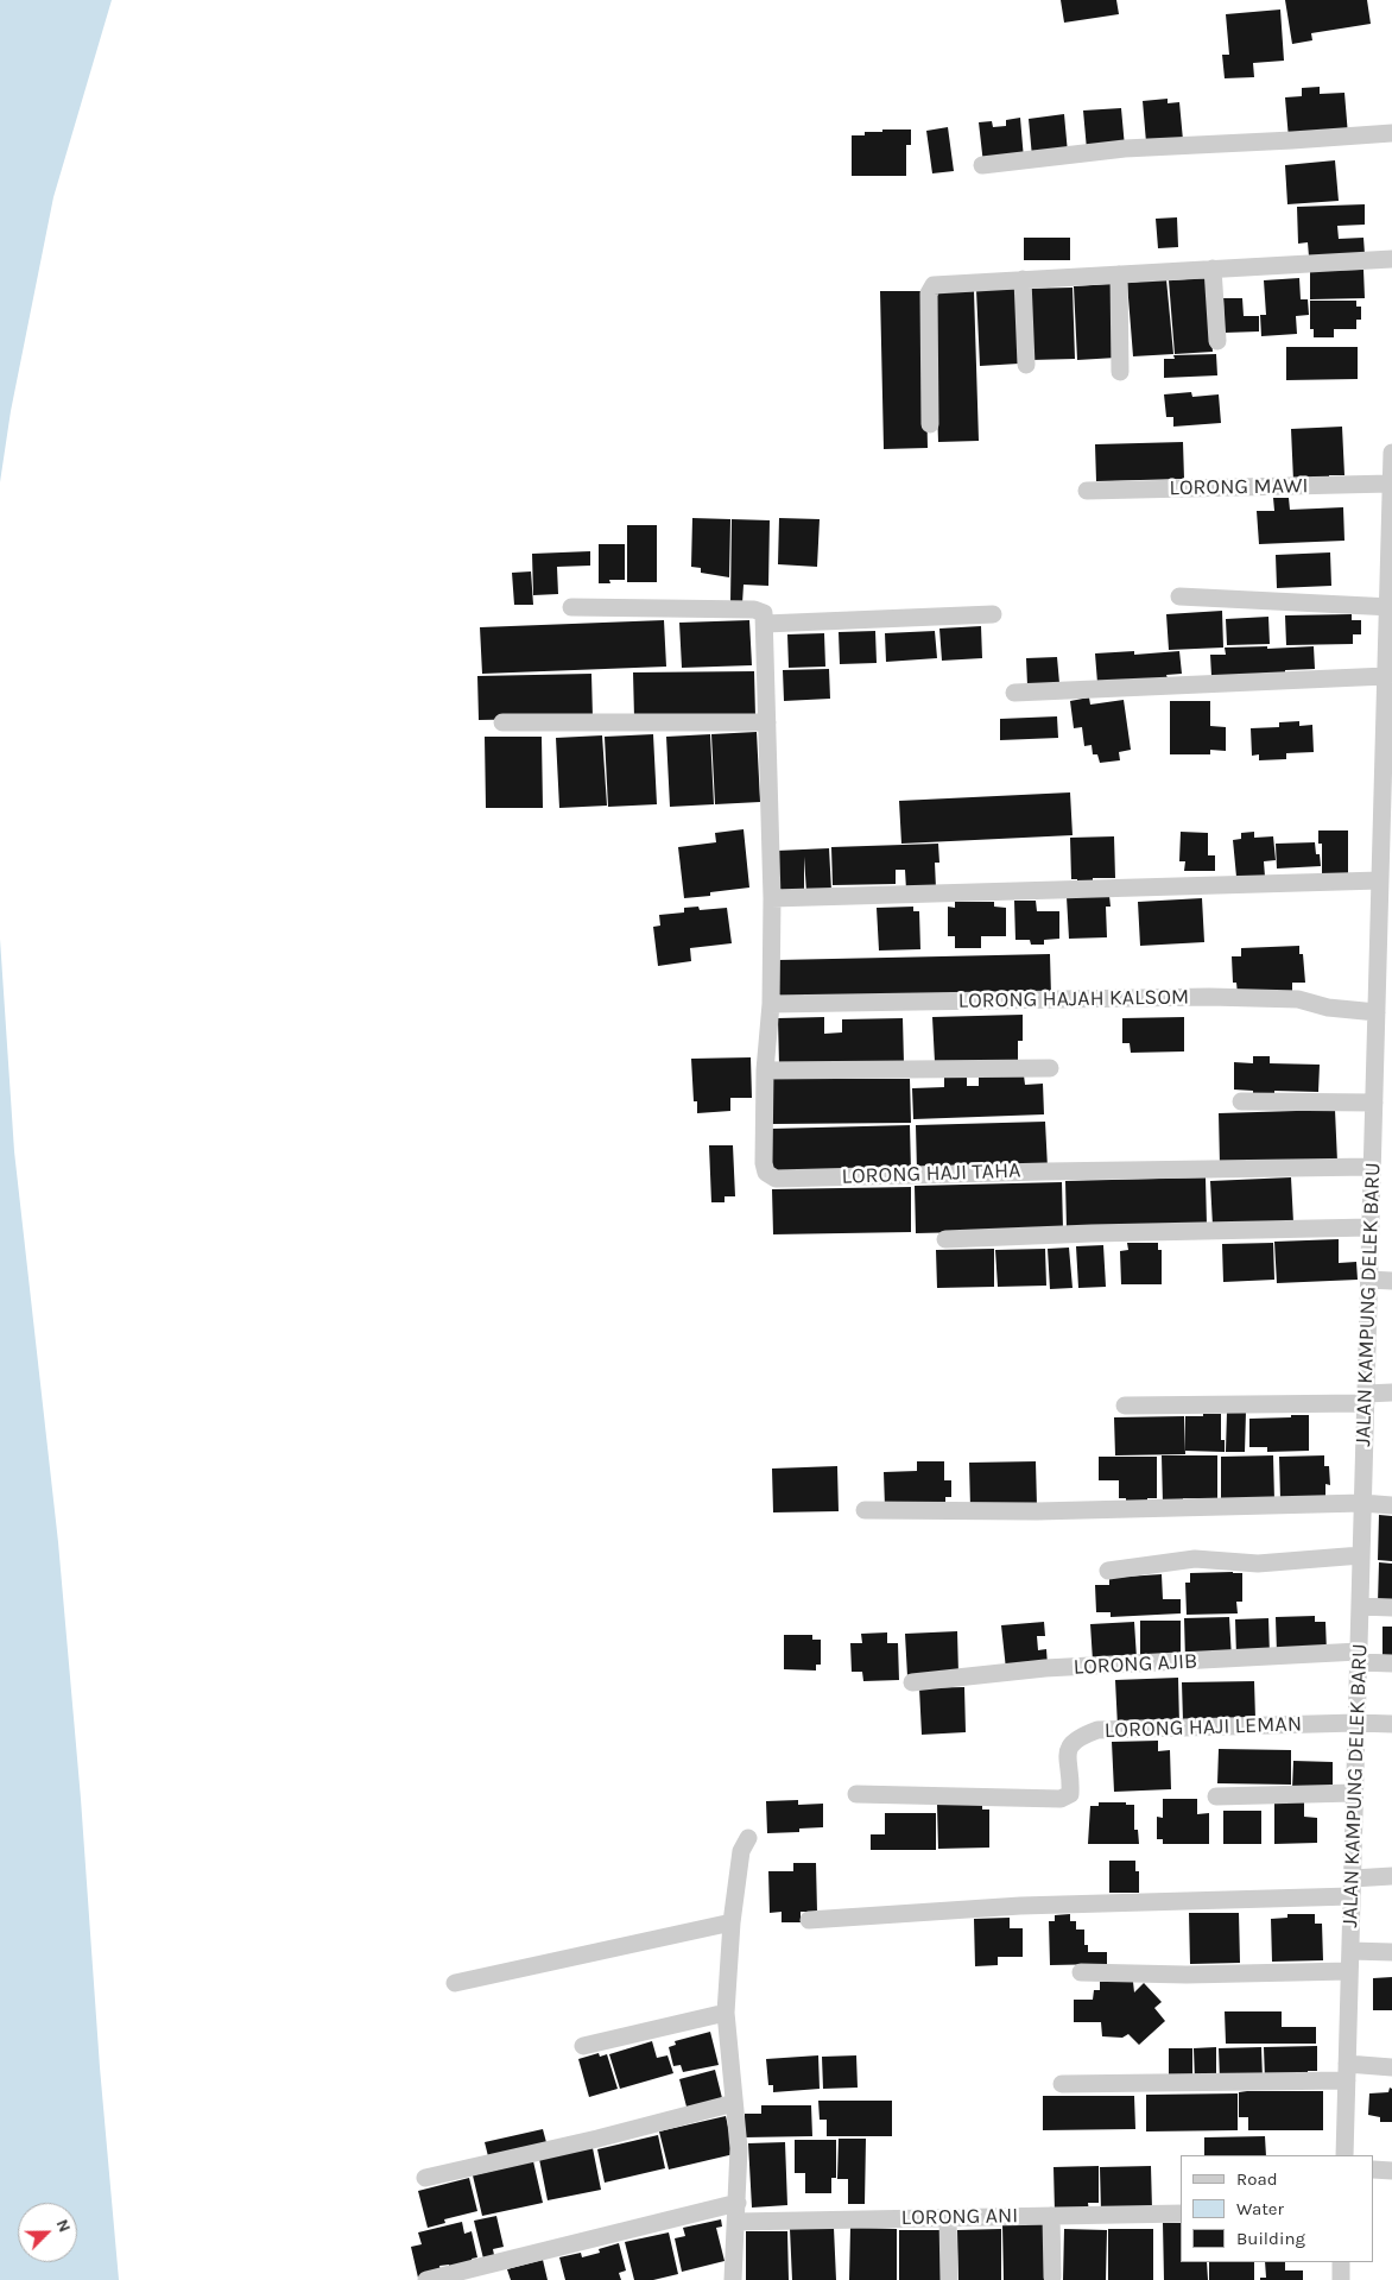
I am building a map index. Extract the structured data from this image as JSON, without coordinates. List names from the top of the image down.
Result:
{
  "streets": {
    "street": [
      "LORONG MAWI",
      "LORONG HAJAH KALSOM",
      "LORONG HAJI TAHA",
      "JALAN KAMPUNG DELEK BARU",
      "LORONG AJIB",
      "LORONG HAJI LEMAN",
      "LORONG ANI"
    ]
  },
  "crossings": [
    ["LORONG MAWI", "JALAN KAMPUNG DELEK BARU"],
    ["LORONG HAJAH KALSOM", "LORONG HAJI TAHA"],
    ["LORONG HAJAH KALSOM", "JALAN KAMPUNG DELEK BARU"],
    ["LORONG HAJI TAHA", "JALAN KAMPUNG DELEK BARU"],
    ["JALAN KAMPUNG DELEK BARU", "LORONG AJIB"],
    ["JALAN KAMPUNG DELEK BARU", "LORONG HAJI LEMAN"]
  ],
  "legend": ["Road", "Water", "Building"],
  "north": "top right"
}
